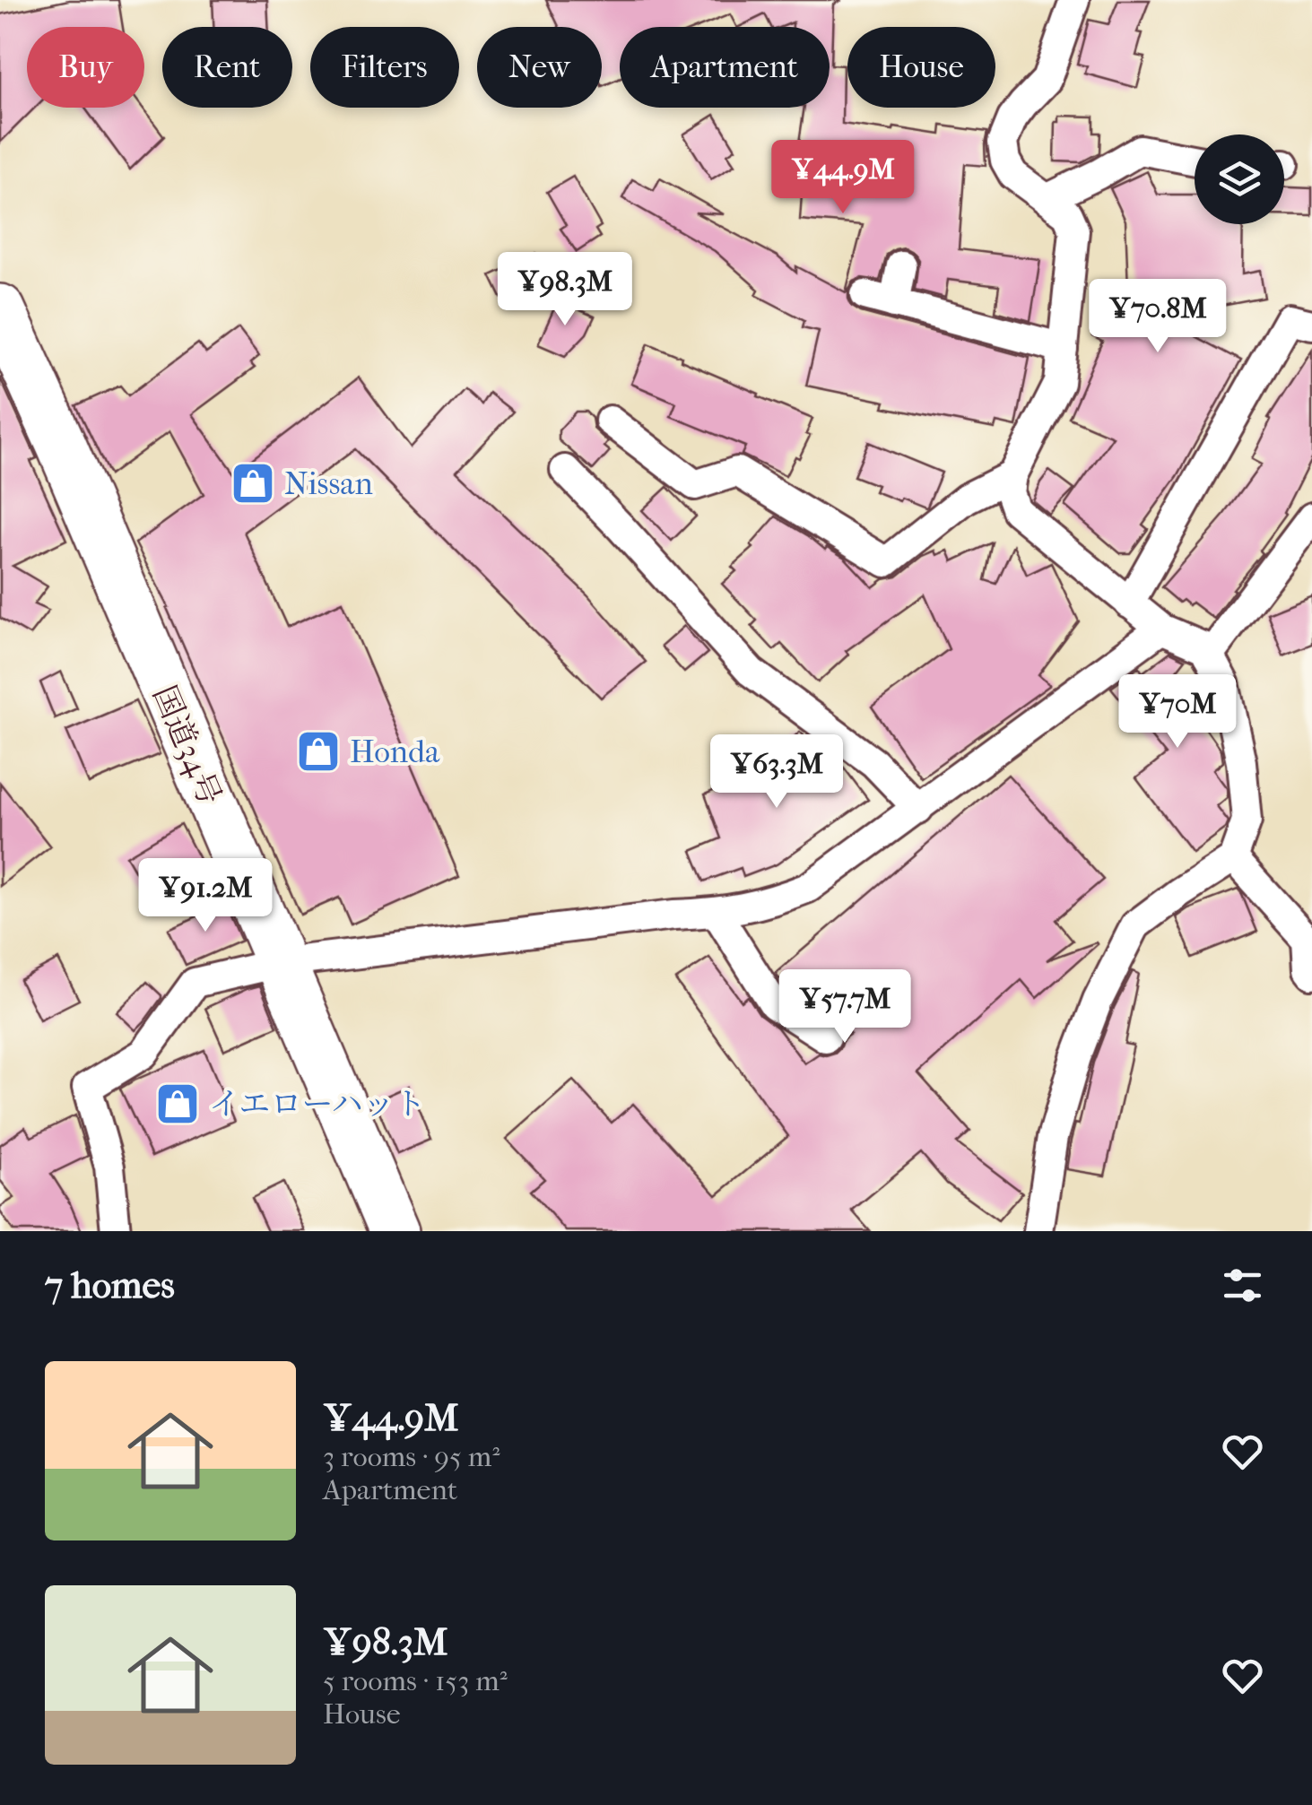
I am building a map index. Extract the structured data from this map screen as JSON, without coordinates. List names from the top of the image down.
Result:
{
  "streets": {
    "highway": ["国道34号"]
  },
  "places": {
    "shop": ["Nissan", "Honda", "イエローハット"]
  },
  "page": {
    "chip": [
      "Buy",
      "Rent",
      "Filters",
      "New",
      "Apartment",
      "House"
    ],
    "price": [
      "¥44.9M",
      "¥98.3M",
      "¥70.8M",
      "¥70M",
      "¥63.3M",
      "¥91.2M",
      "¥57.7M"
    ],
    "heading": "7 homes",
    "list": [
      {
        "name": "¥44.9M",
        "note": "3 rooms · 95 m² · Apartment"
      },
      {
        "name": "¥98.3M",
        "note": "5 rooms · 153 m² · House"
      }
    ]
  }
}
